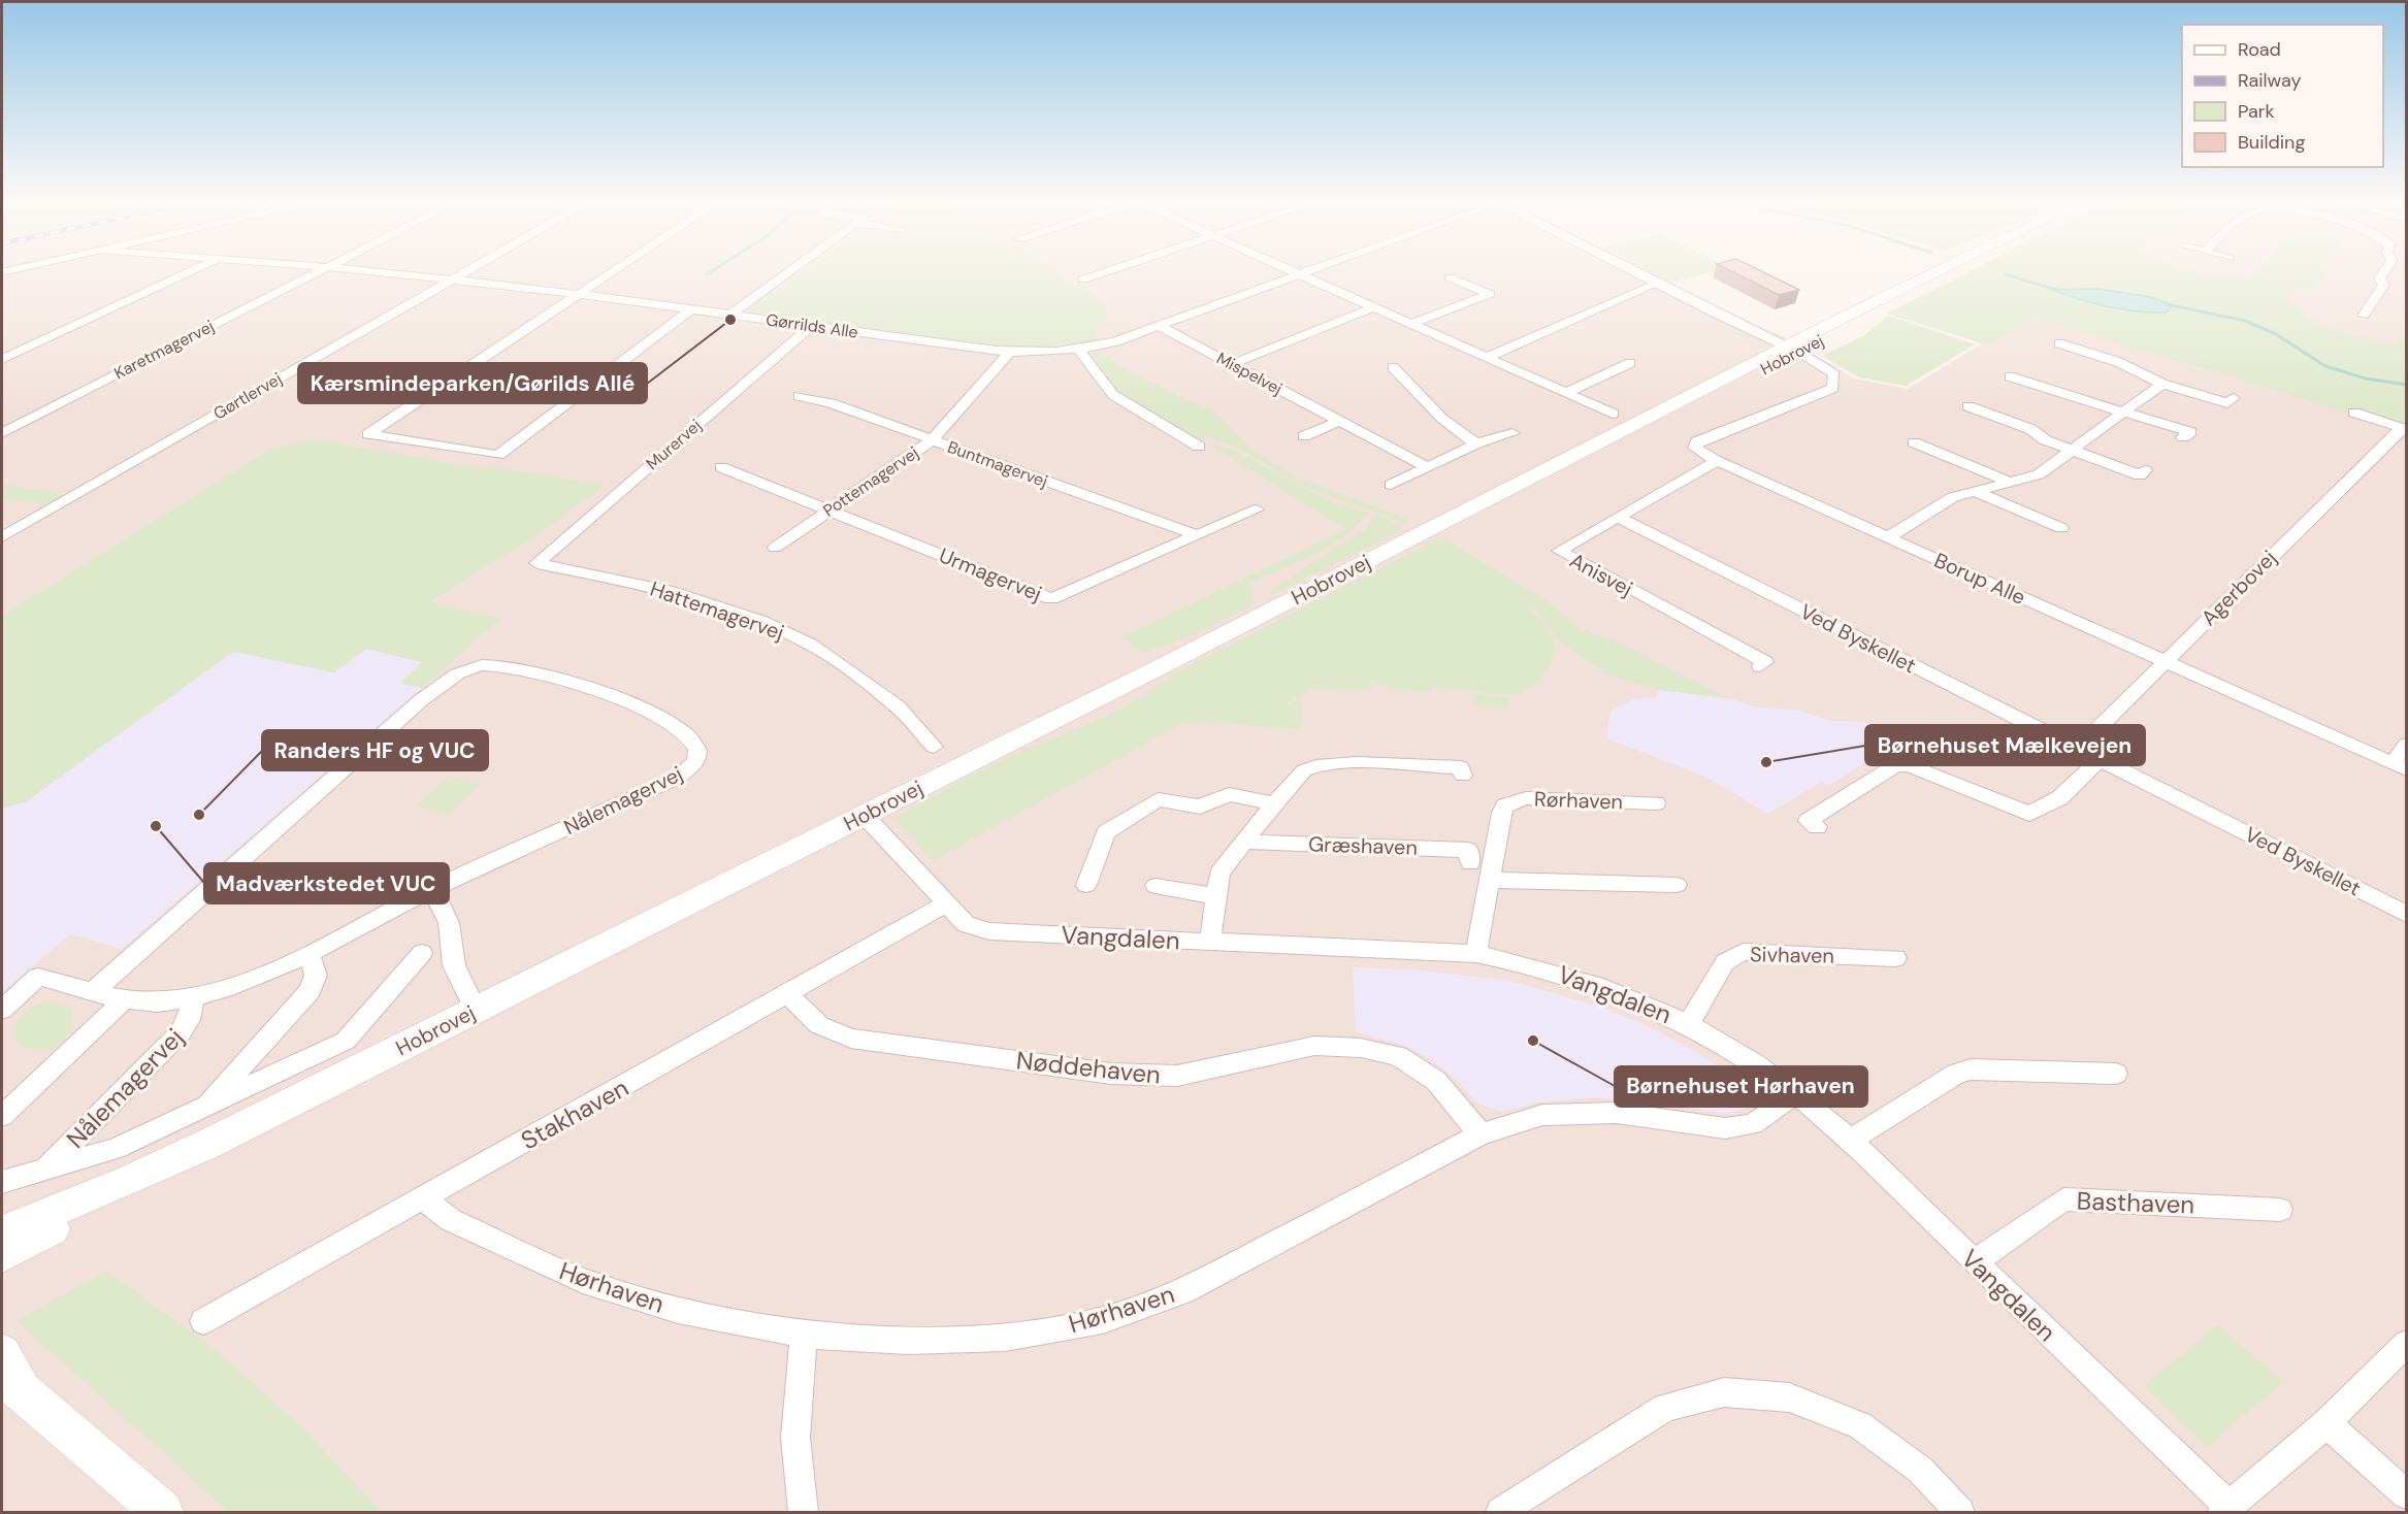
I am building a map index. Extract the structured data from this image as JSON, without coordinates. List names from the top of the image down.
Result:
{
  "streets": {
    "main road": ["Hobrovej"],
    "street": [
      "Gørrilds Alle",
      "Karetmagervej",
      "Mispelvej",
      "Gørtlervej",
      "Murervej",
      "Buntmagervej",
      "Pottemagervej",
      "Urmagervej",
      "Anisvej",
      "Borup Alle",
      "Agerbovej",
      "Hattemagervej",
      "Ved Byskellet",
      "Nålemagervej",
      "Rørhaven",
      "Græshaven",
      "Vangdalen",
      "Sivhaven",
      "Nøddehaven",
      "Stakhaven",
      "Basthaven",
      "Hørhaven"
    ]
  },
  "crossings": [
    ["Gørrilds Alle", "Mispelvej"],
    ["Gørrilds Alle", "Gørtlervej"],
    ["Gørrilds Alle", "Murervej"],
    ["Gørrilds Alle", "Pottemagervej"],
    ["Hobrovej", "Borup Alle"],
    ["Hobrovej", "Vangdalen"],
    ["Murervej", "Hattemagervej"],
    ["Buntmagervej", "Pottemagervej"],
    ["Buntmagervej", "Urmagervej"],
    ["Pottemagervej", "Urmagervej"],
    ["Anisvej", "Borup Alle"],
    ["Anisvej", "Ved Byskellet"],
    ["Borup Alle", "Agerbovej"],
    ["Agerbovej", "Ved Byskellet"],
    ["Rørhaven", "Vangdalen"],
    ["Vangdalen", "Sivhaven"],
    ["Vangdalen", "Stakhaven"],
    ["Vangdalen", "Basthaven"],
    ["Vangdalen", "Hørhaven"],
    ["Nøddehaven", "Stakhaven"],
    ["Nøddehaven", "Hørhaven"],
    ["Stakhaven", "Hørhaven"]
  ],
  "places": [
    "Kærsmindeparken/Gørilds Allé",
    "Børnehuset Mælkevejen",
    "Randers HF og VUC",
    "Madværkstedet VUC",
    "Børnehuset Hørhaven"
  ],
  "legend": [
    "Road",
    "Railway",
    "Park",
    "Building"
  ]
}
